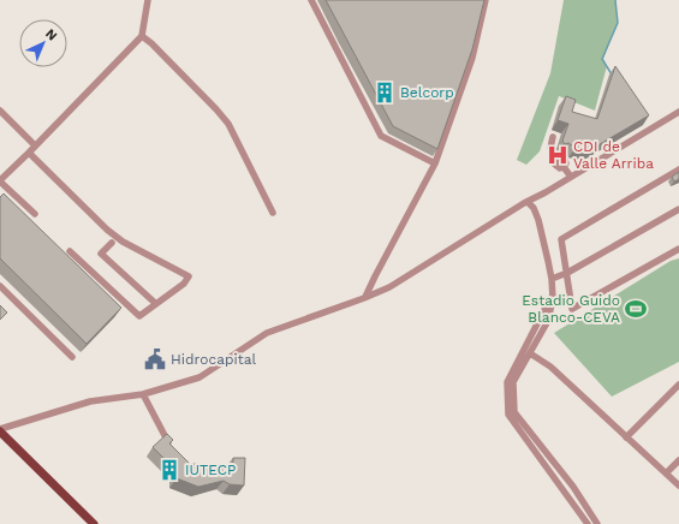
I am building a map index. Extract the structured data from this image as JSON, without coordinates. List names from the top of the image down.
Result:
{
  "places": {
    "building": ["Belcorp", "IUTECP"],
    "hospital": ["CDI de Valle Arriba"],
    "sports": ["Estadio Guido Blanco-CEVA"],
    "public building": ["Hidrocapital"]
  },
  "north": "top right"
}
